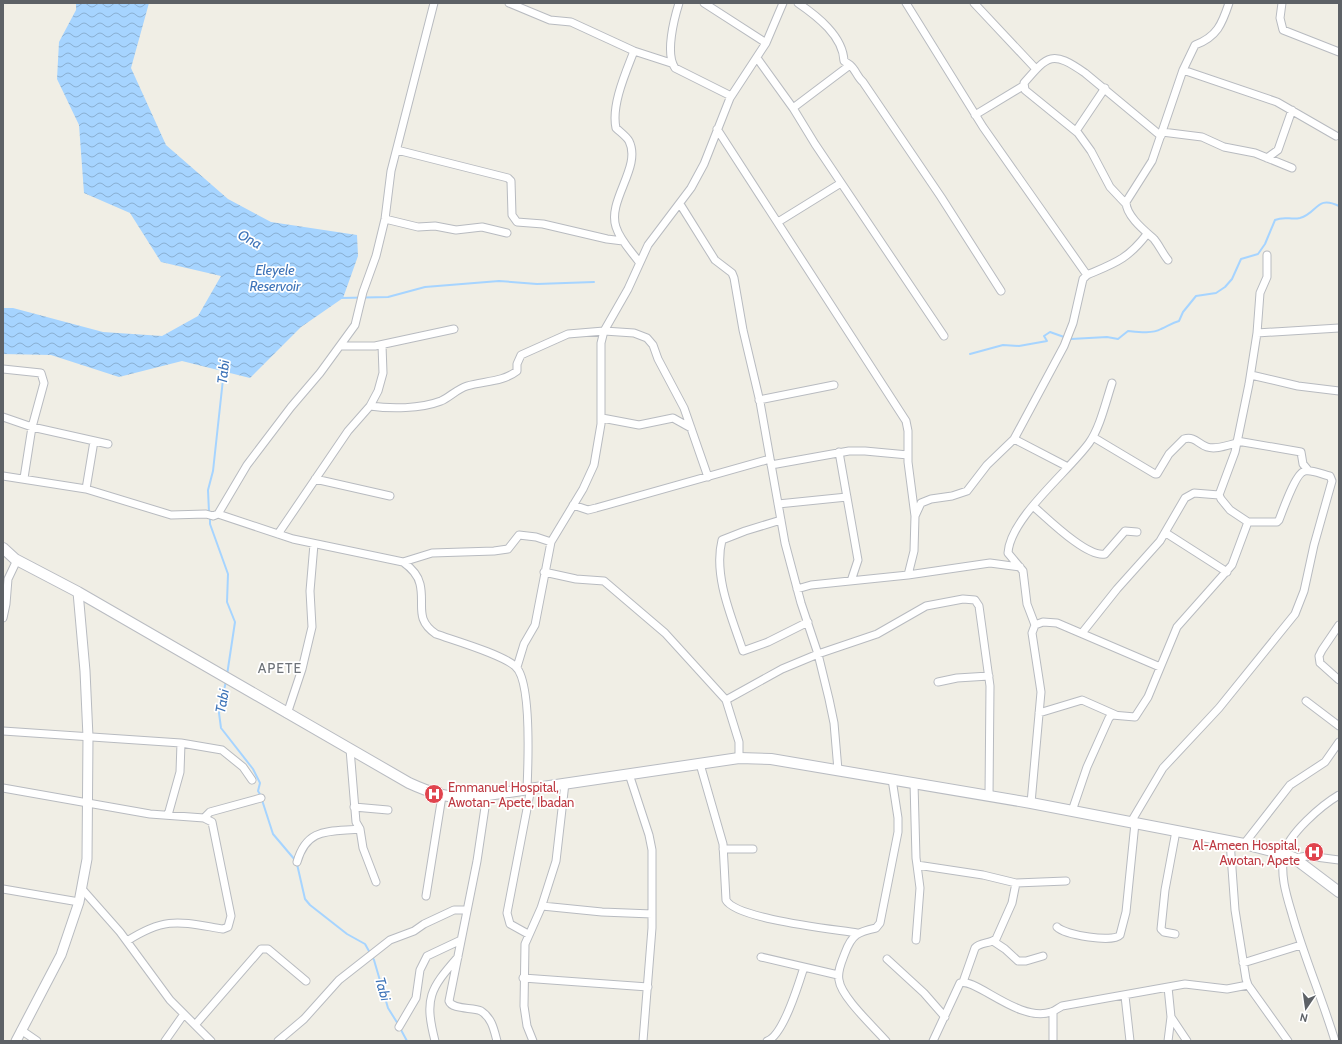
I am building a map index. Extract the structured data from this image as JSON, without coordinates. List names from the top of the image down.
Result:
{
  "districts": ["APETE"],
  "water": ["Ona", "Eleyele Reservoir", "Tabi"],
  "places": {
    "hospital": ["Emmanuel Hospital, Awotan- Apete, Ibadan", "Al-Ameen Hospital, Awotan, Apete"]
  },
  "north": "bottom"
}
